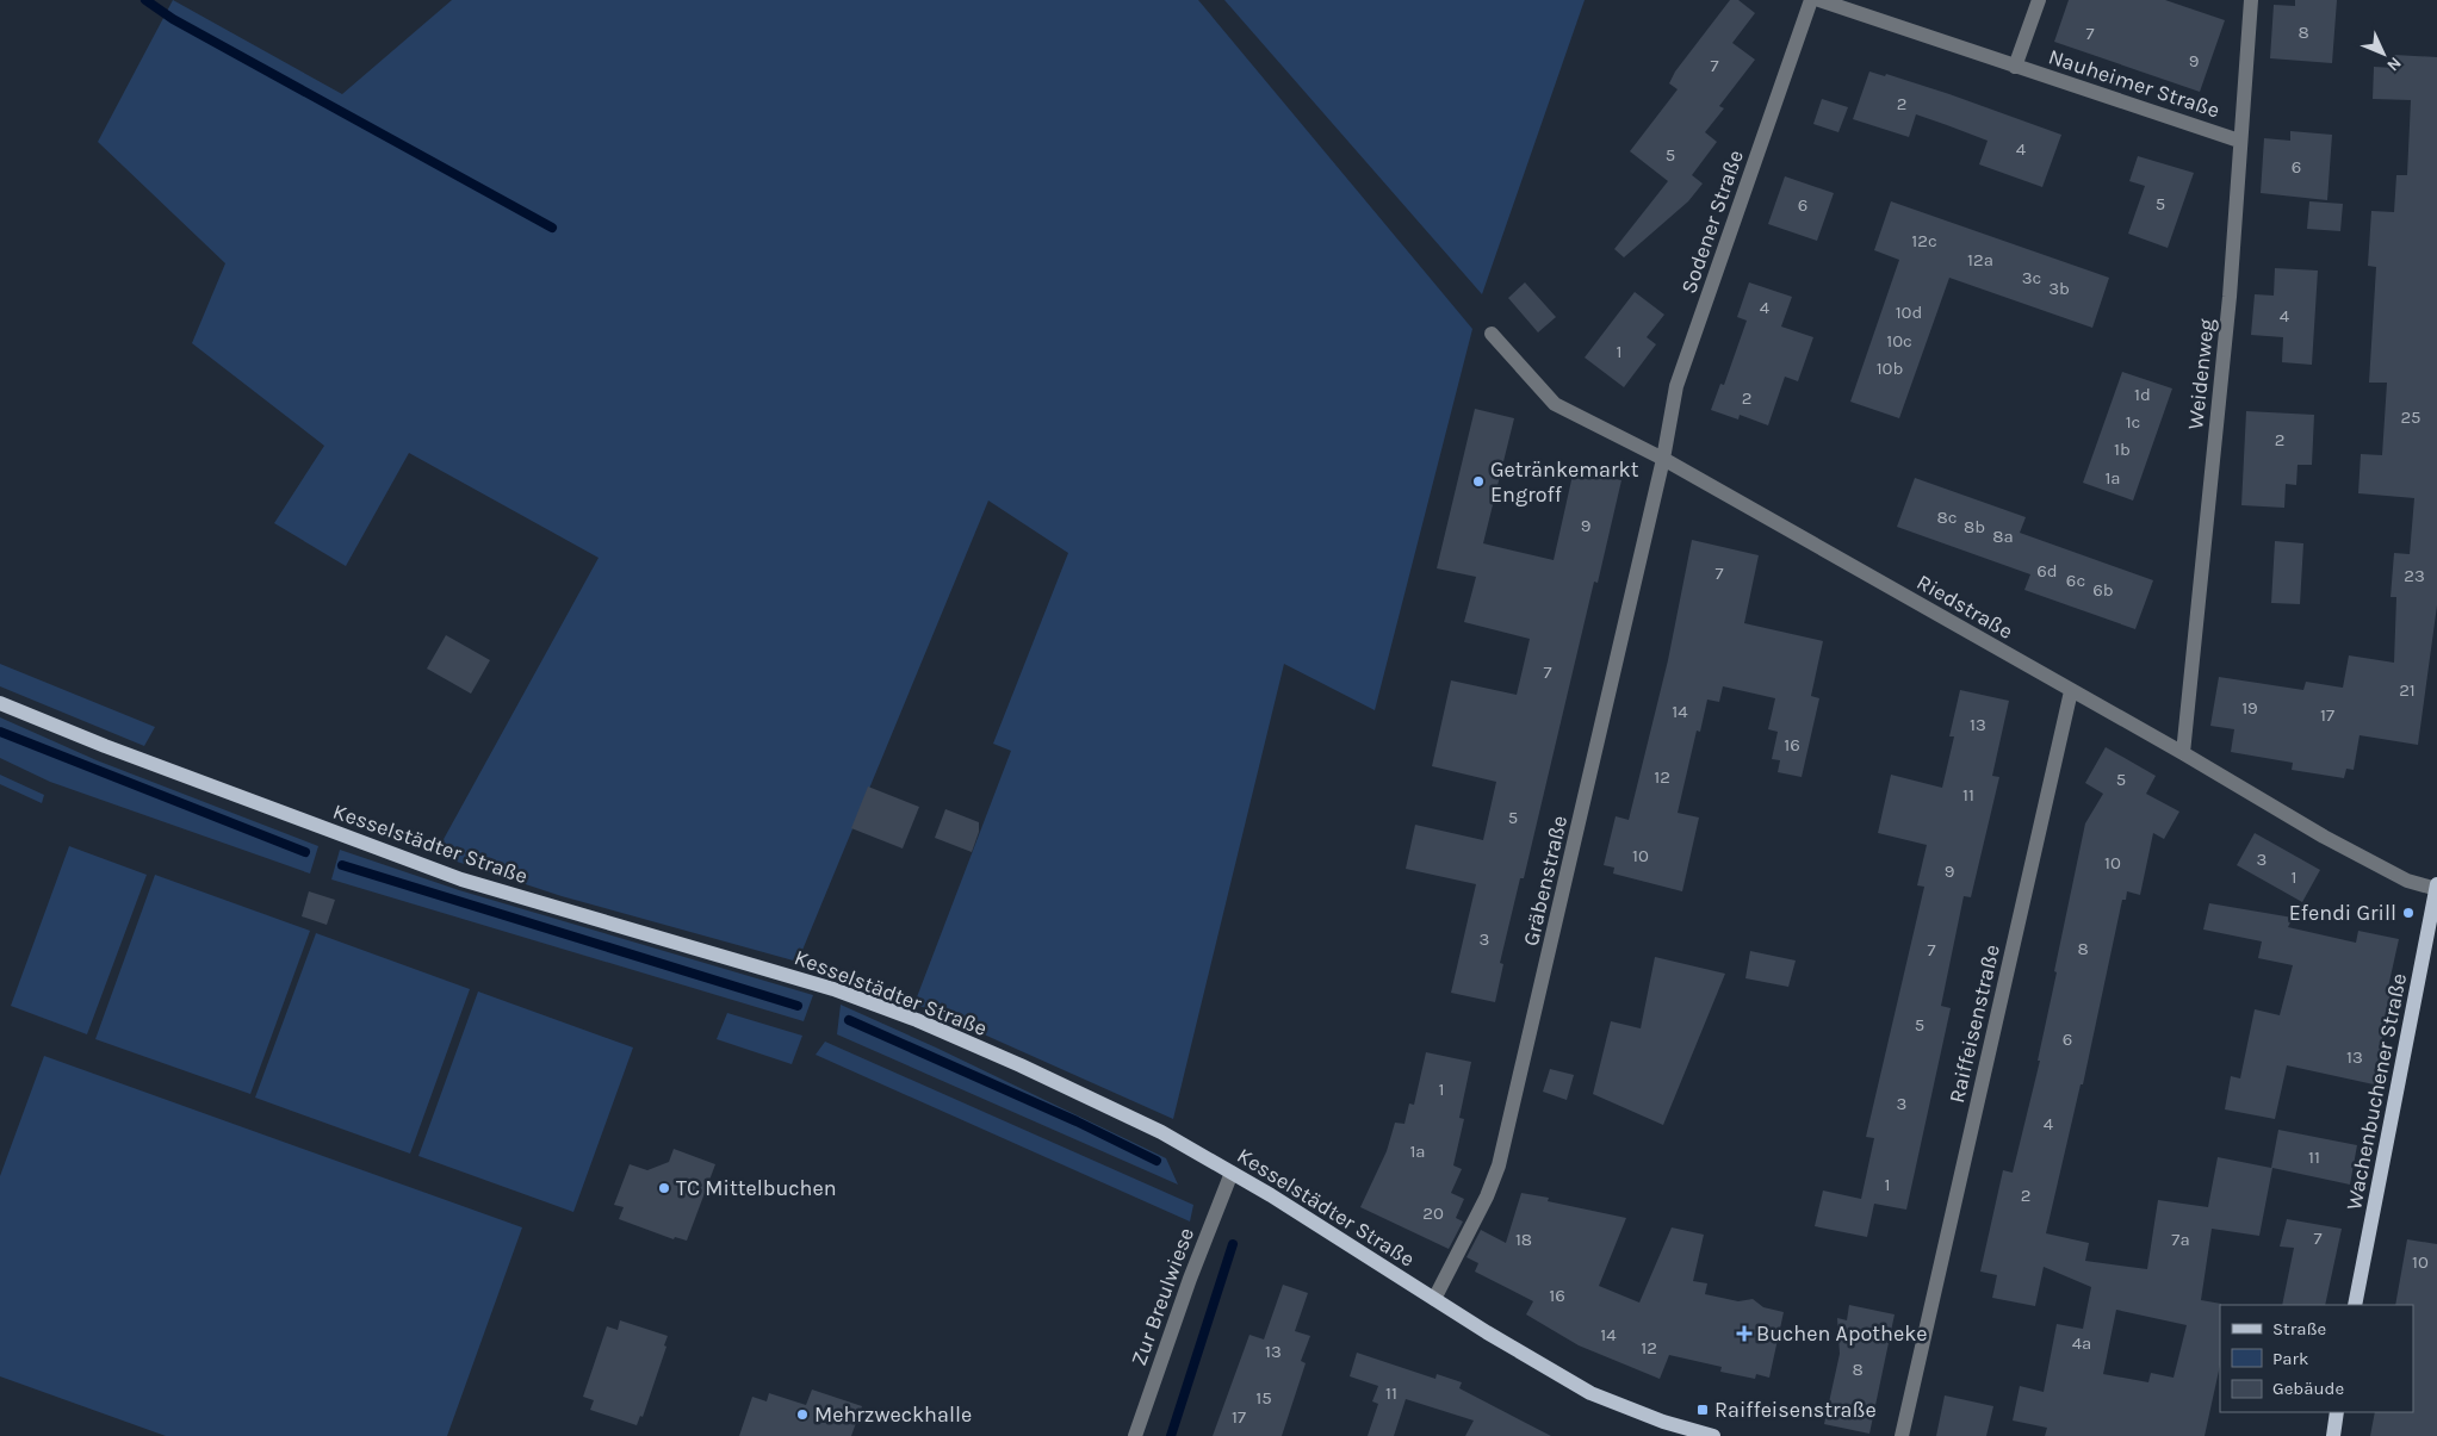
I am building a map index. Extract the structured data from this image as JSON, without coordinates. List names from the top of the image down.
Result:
{
  "streets": {
    "main road": ["Kesselstädter Straße", "Wachenbuchener Straße"],
    "street": [
      "Nauheimer Straße",
      "Sodener Straße",
      "Weidenweg",
      "Riedstraße",
      "Gräbenstraße",
      "Raiffeisenstraße",
      "Zur Breulwiese"
    ]
  },
  "crossings": [
    ["Nauheimer Straße", "Weidenweg"],
    ["Sodener Straße", "Riedstraße"],
    ["Sodener Straße", "Gräbenstraße"],
    ["Weidenweg", "Riedstraße"],
    ["Riedstraße", "Gräbenstraße"],
    ["Riedstraße", "Raiffeisenstraße"],
    ["Riedstraße", "Wachenbuchener Straße"],
    ["Kesselstädter Straße", "Gräbenstraße"],
    ["Kesselstädter Straße", "Zur Breulwiese"]
  ],
  "places": {
    "other": [
      "Getränkemarkt Engroff",
      "Efendi Grill",
      "TC Mittelbuchen",
      "Mehrzweckhalle"
    ],
    "health": ["Buchen Apotheke"],
    "transit": ["Raiffeisenstraße"]
  },
  "house_numbers": [
    "8",
    "7",
    "9",
    "7",
    "2",
    "4",
    "5",
    "6",
    "5",
    "6",
    "12c",
    "12a",
    "3c",
    "3b",
    "4",
    "10d",
    "4",
    "10c",
    "1",
    "10b",
    "1d",
    "2",
    "25",
    "1c",
    "2",
    "1b",
    "1a",
    "8c",
    "9",
    "8b",
    "8a",
    "6d",
    "7",
    "23",
    "6c",
    "6b",
    "7",
    "21",
    "19",
    "14",
    "17",
    "13",
    "16",
    "12",
    "5",
    "11",
    "5",
    "10",
    "3",
    "10",
    "9",
    "1",
    "3",
    "8",
    "7",
    "5",
    "6",
    "13",
    "1",
    "3",
    "4",
    "1a",
    "11",
    "1",
    "2",
    "20",
    "7",
    "18",
    "7a",
    "10",
    "16",
    "14",
    "4a",
    "12",
    "13",
    "8",
    "11",
    "15",
    "17"
  ],
  "legend": ["Straße", "Park", "Gebäude"],
  "north": "bottom right"
}
